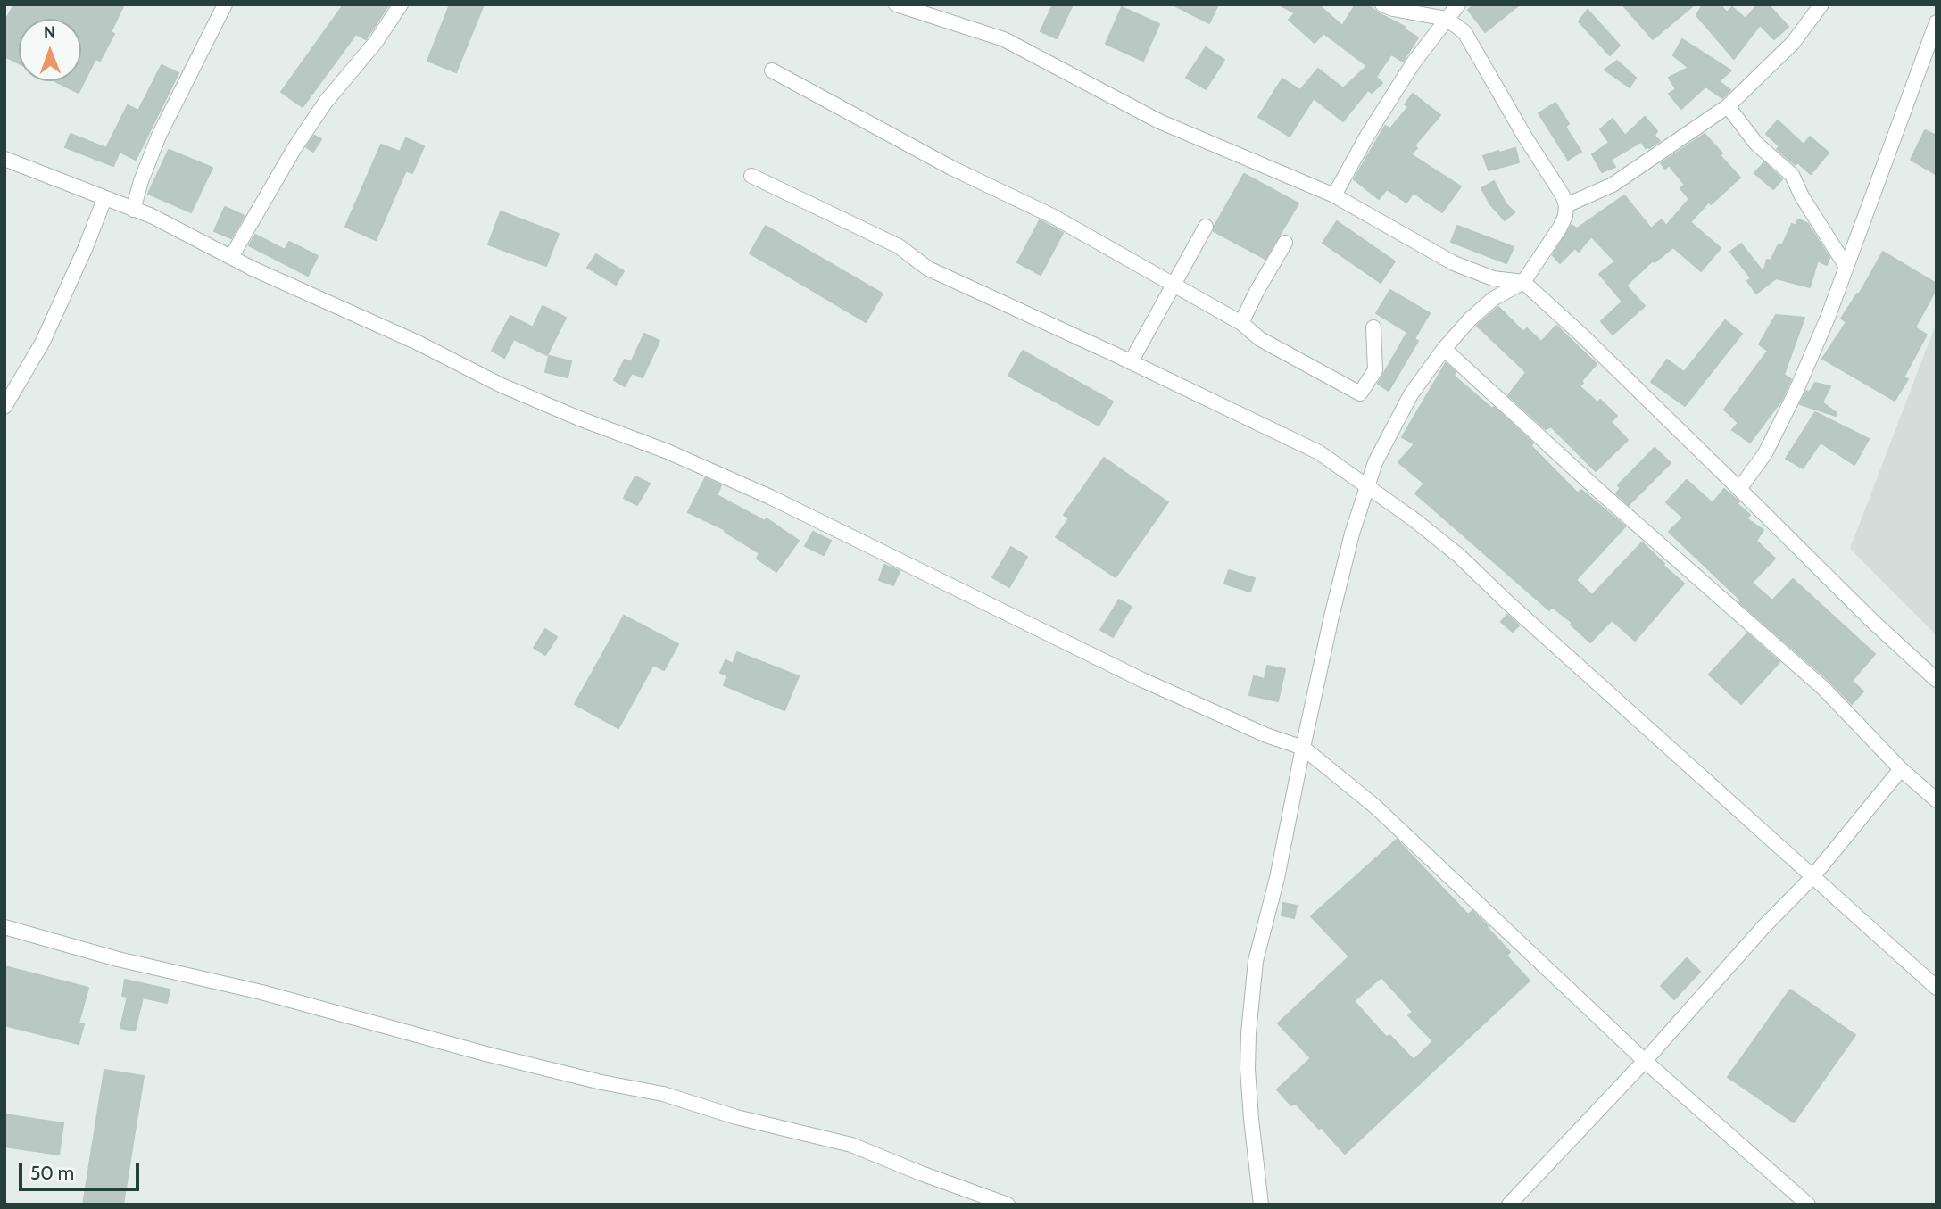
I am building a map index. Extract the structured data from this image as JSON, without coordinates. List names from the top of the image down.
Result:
{
  "scale_bar": "50 m",
  "north": "top"
}
